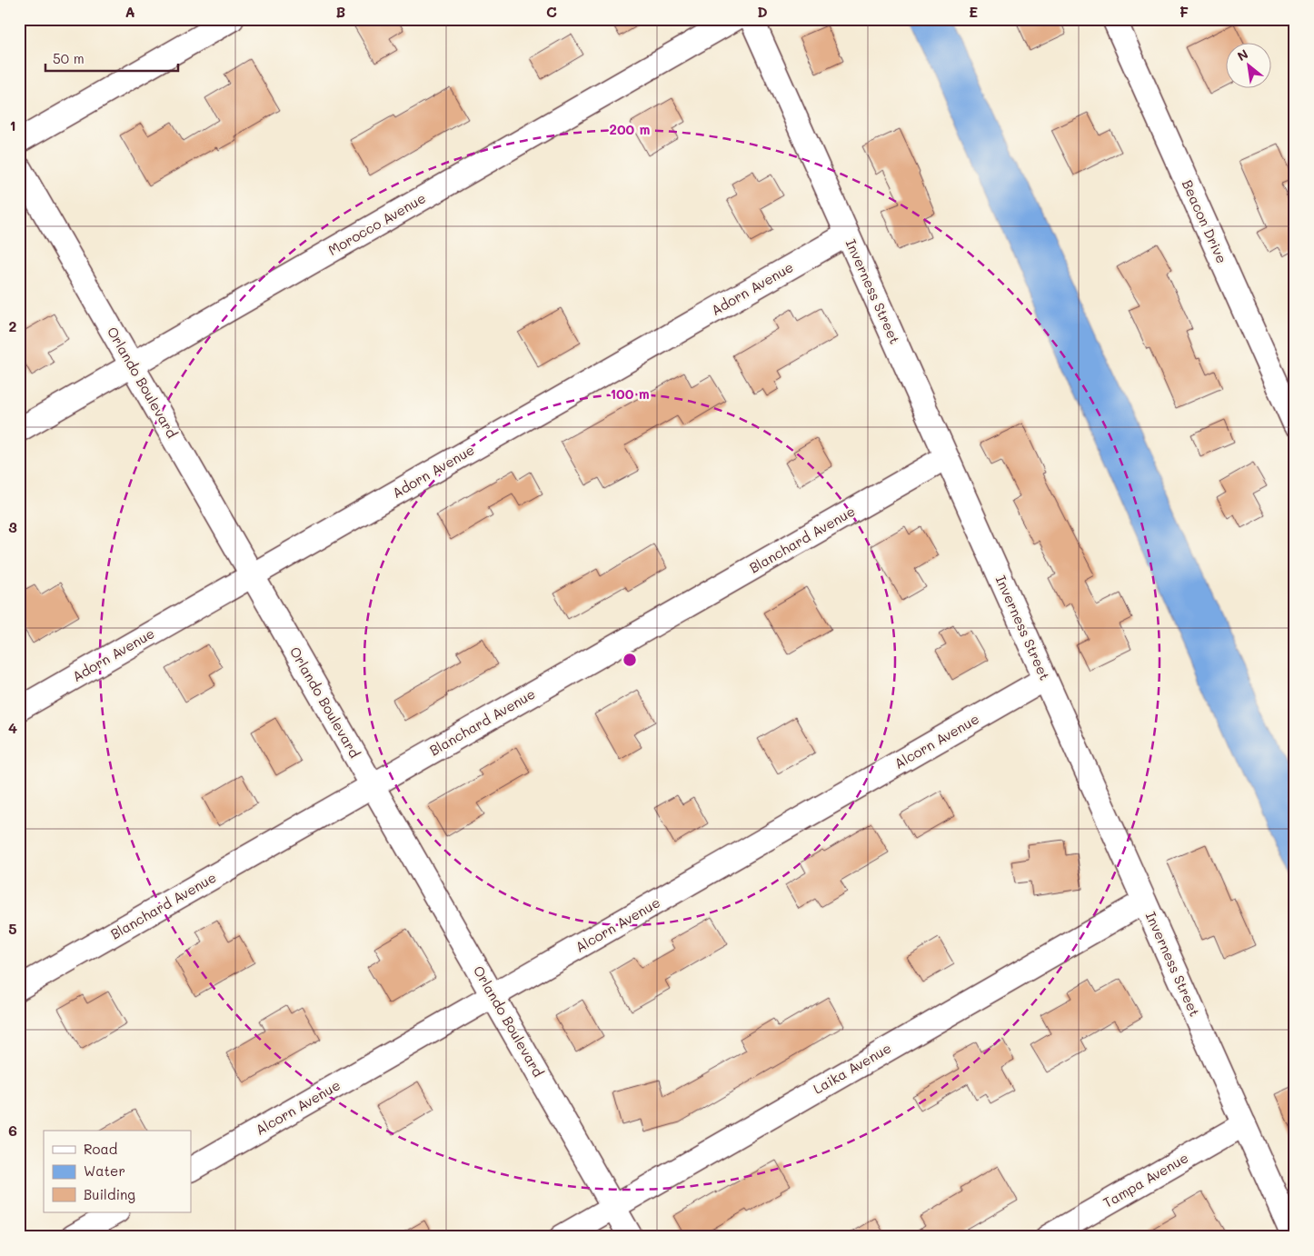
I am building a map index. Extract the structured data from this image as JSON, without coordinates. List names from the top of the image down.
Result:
{
  "streets": {
    "street": [
      "Beacon Drive",
      "Morocco Avenue",
      "Adorn Avenue",
      "Inverness Street",
      "Orlando Boulevard",
      "Blanchard Avenue",
      "Alcorn Avenue",
      "Laika Avenue",
      "Tampa Avenue"
    ]
  },
  "crossings": [
    ["Morocco Avenue", "Orlando Boulevard"],
    ["Adorn Avenue", "Inverness Street"],
    ["Adorn Avenue", "Orlando Boulevard"],
    ["Inverness Street", "Blanchard Avenue"],
    ["Inverness Street", "Alcorn Avenue"],
    ["Inverness Street", "Laika Avenue"],
    ["Inverness Street", "Tampa Avenue"],
    ["Orlando Boulevard", "Blanchard Avenue"],
    ["Orlando Boulevard", "Alcorn Avenue"],
    ["Orlando Boulevard", "Laika Avenue"]
  ],
  "legend": ["Road", "Water", "Building"],
  "scale_bar": "50 m",
  "north": "top left",
  "grid": {
    "columns": [
      "A",
      "B",
      "C",
      "D",
      "E",
      "F"
    ],
    "rows": [
      "1",
      "2",
      "3",
      "4",
      "5",
      "6"
    ]
  },
  "rings": ["200 m", "100 m"]
}
